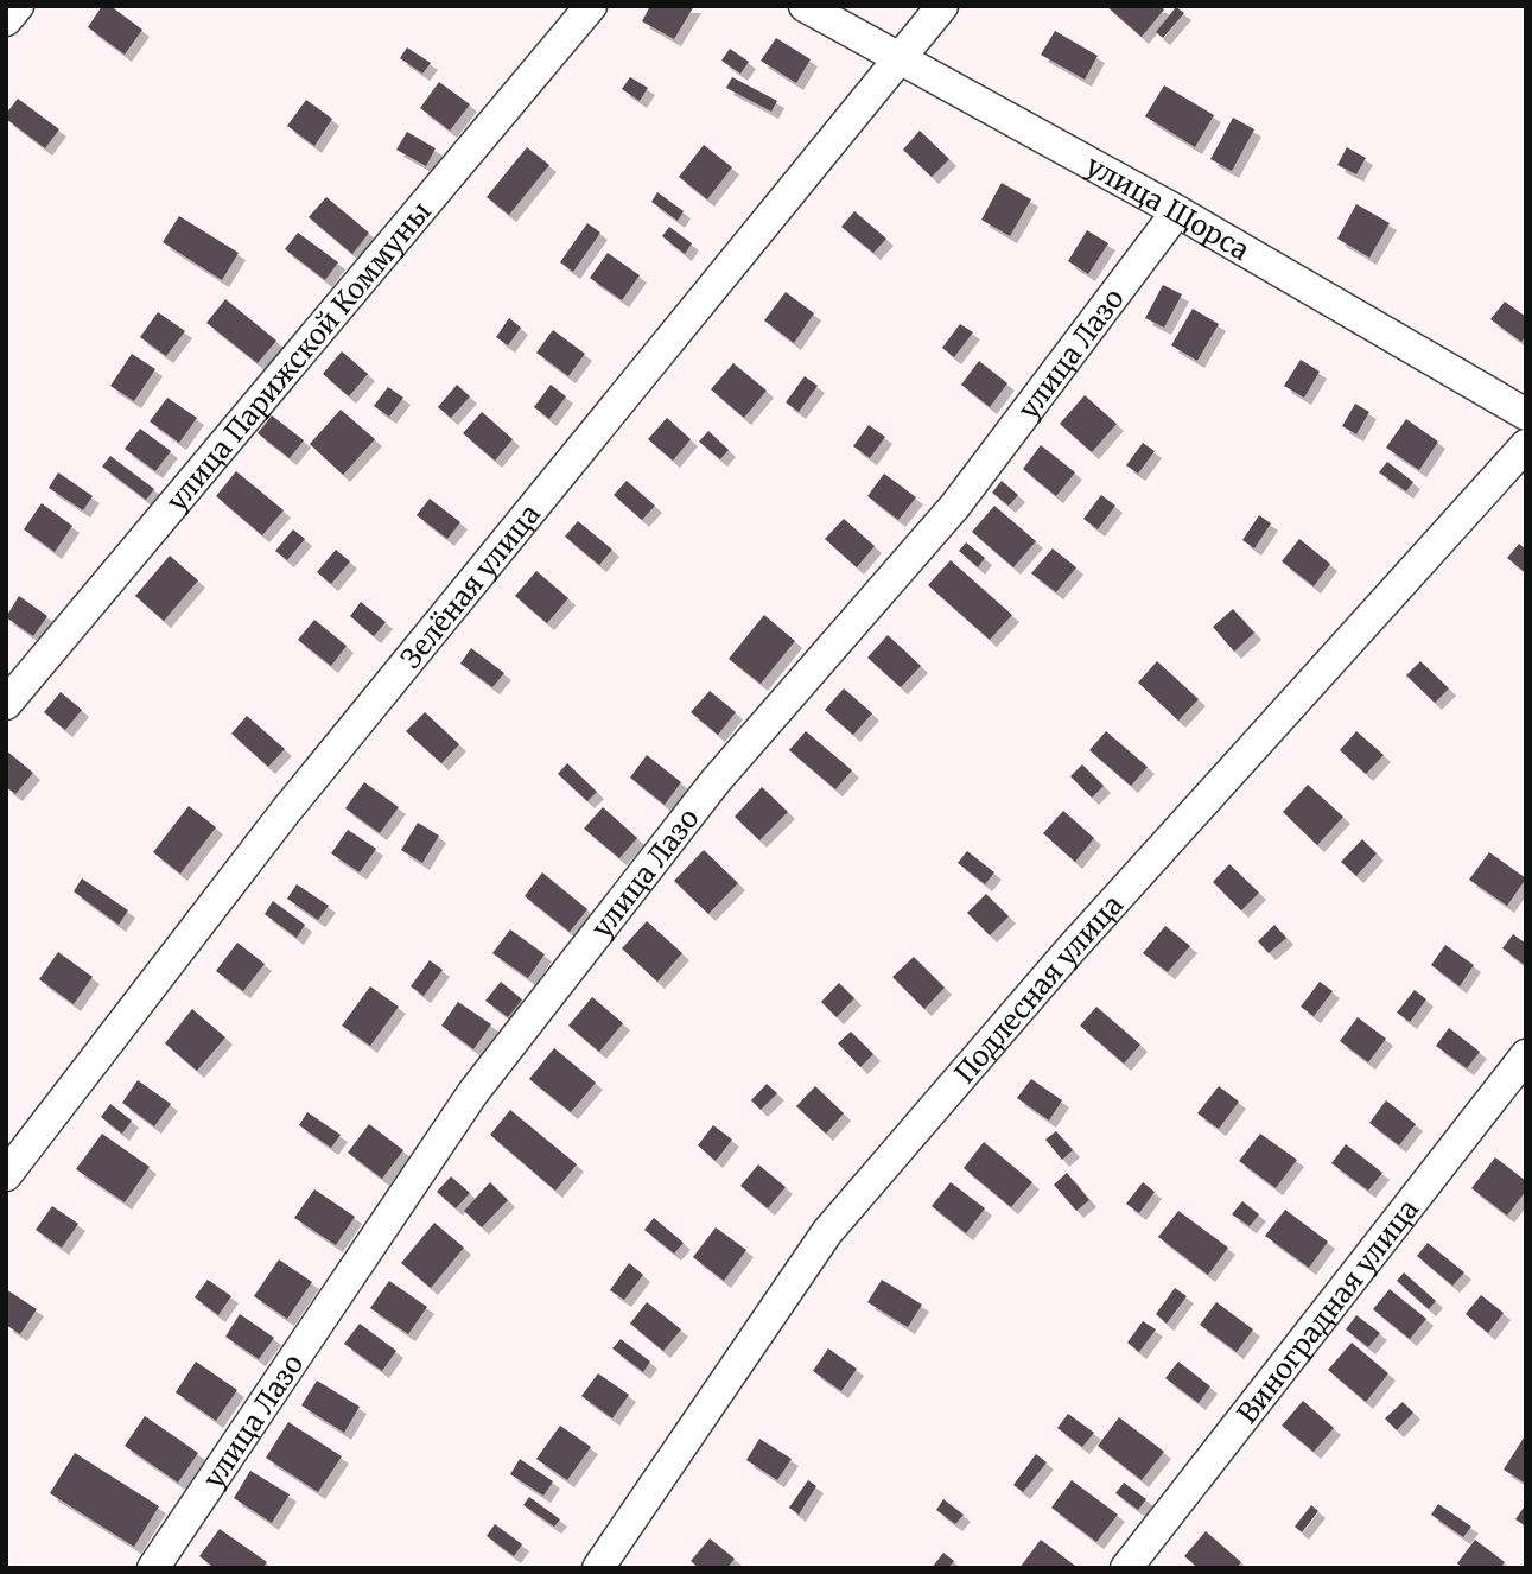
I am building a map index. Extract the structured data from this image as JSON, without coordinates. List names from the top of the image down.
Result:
{
  "streets": {
    "street": [
      "улица Щорса",
      "улица Лазо",
      "улица Парижской Коммуны",
      "Зелёная улица",
      "Подлесная улица",
      "Виноградная улица"
    ]
  },
  "crossings": [
    ["улица Щорса", "улица Лазо"],
    ["улица Щорса", "Зелёная улица"]
  ]
}
